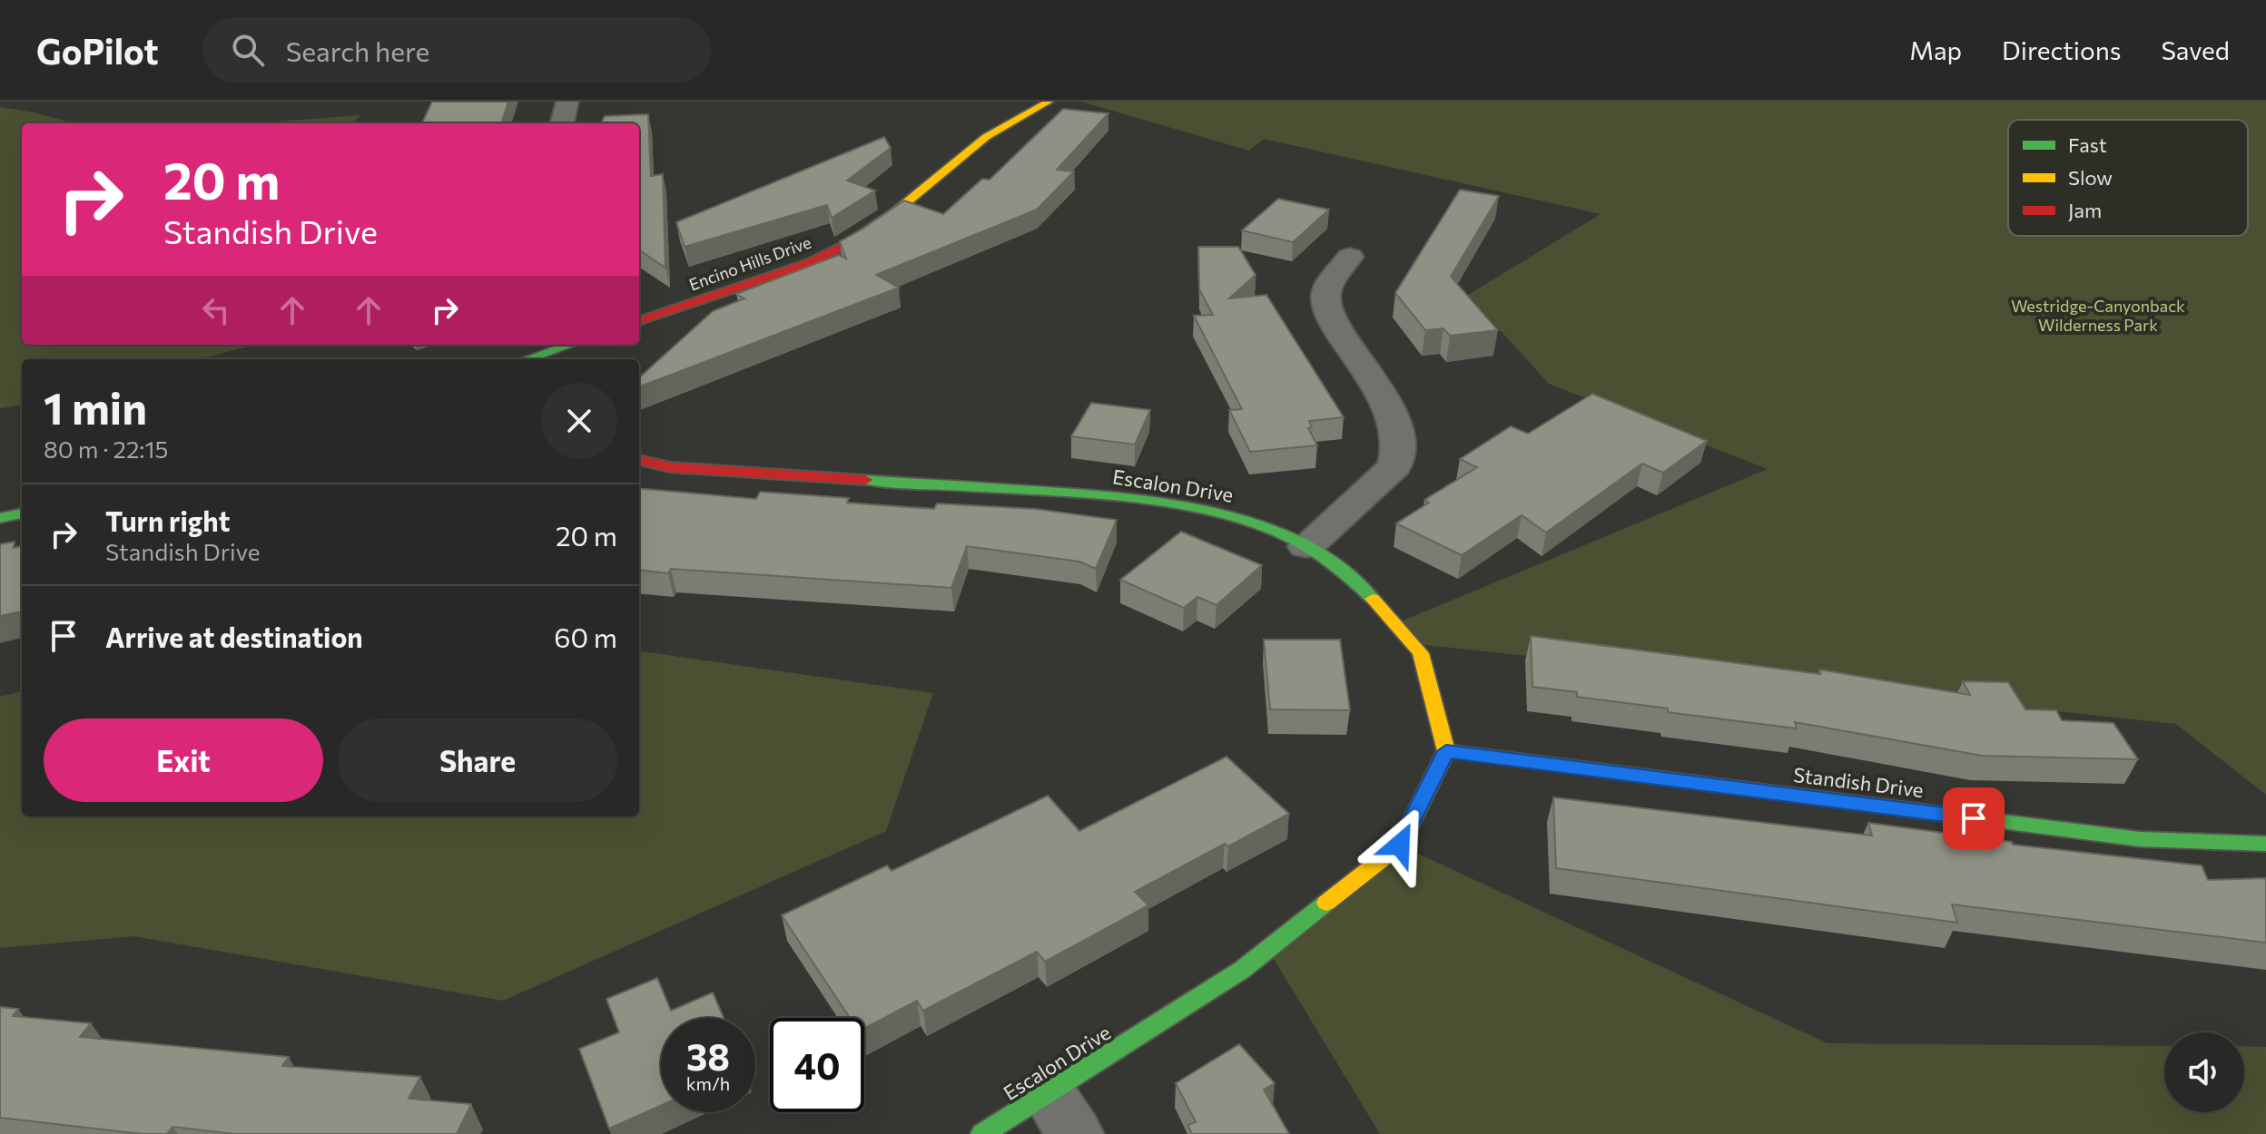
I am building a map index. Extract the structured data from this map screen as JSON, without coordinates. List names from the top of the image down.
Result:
{
  "streets": {
    "street": ["Encino Hills Drive", "Escalon Drive", "Standish Drive"]
  },
  "crossings": [
    ["Escalon Drive", "Standish Drive"]
  ],
  "parks": ["Westridge-Canyonback Wilderness Park"],
  "legend": ["Fast", "Slow", "Jam"],
  "page": {
    "header": "GoPilot",
    "search": "Search here",
    "nav": ["Map", "Directions", "Saved"],
    "turn": ["20 m", "Standish Drive"],
    "heading": ["1 min", "80 m · 22:15"],
    "list": [
      {
        "name": "Turn right",
        "note": "Standish Drive",
        "value": "20 m"
      },
      {
        "name": "Arrive at destination",
        "value": "60 m"
      }
    ],
    "buttons": ["Exit", "Share"],
    "speed": "38 km/h",
    "limit": "40"
  }
}
